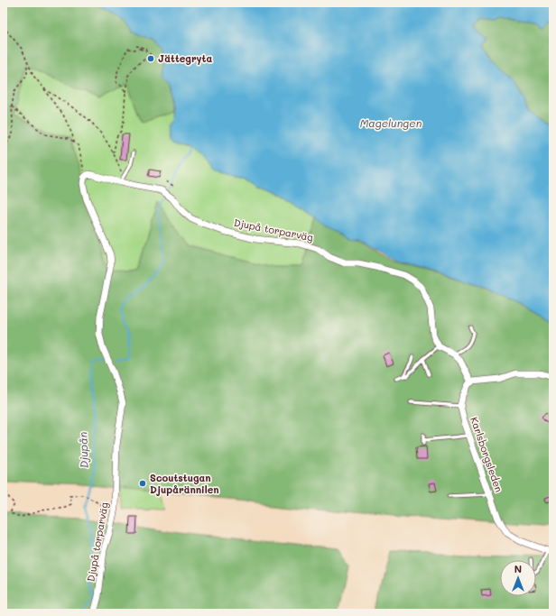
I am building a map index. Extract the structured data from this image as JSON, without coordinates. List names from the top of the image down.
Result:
{
  "streets": {
    "street": ["Djupå torparväg", "Karlsborgsleden"]
  },
  "water": ["Magelungen", "Djupån"],
  "places": ["Jättegryta", "Scoutstugan Djupårännilen"],
  "north": "top"
}
